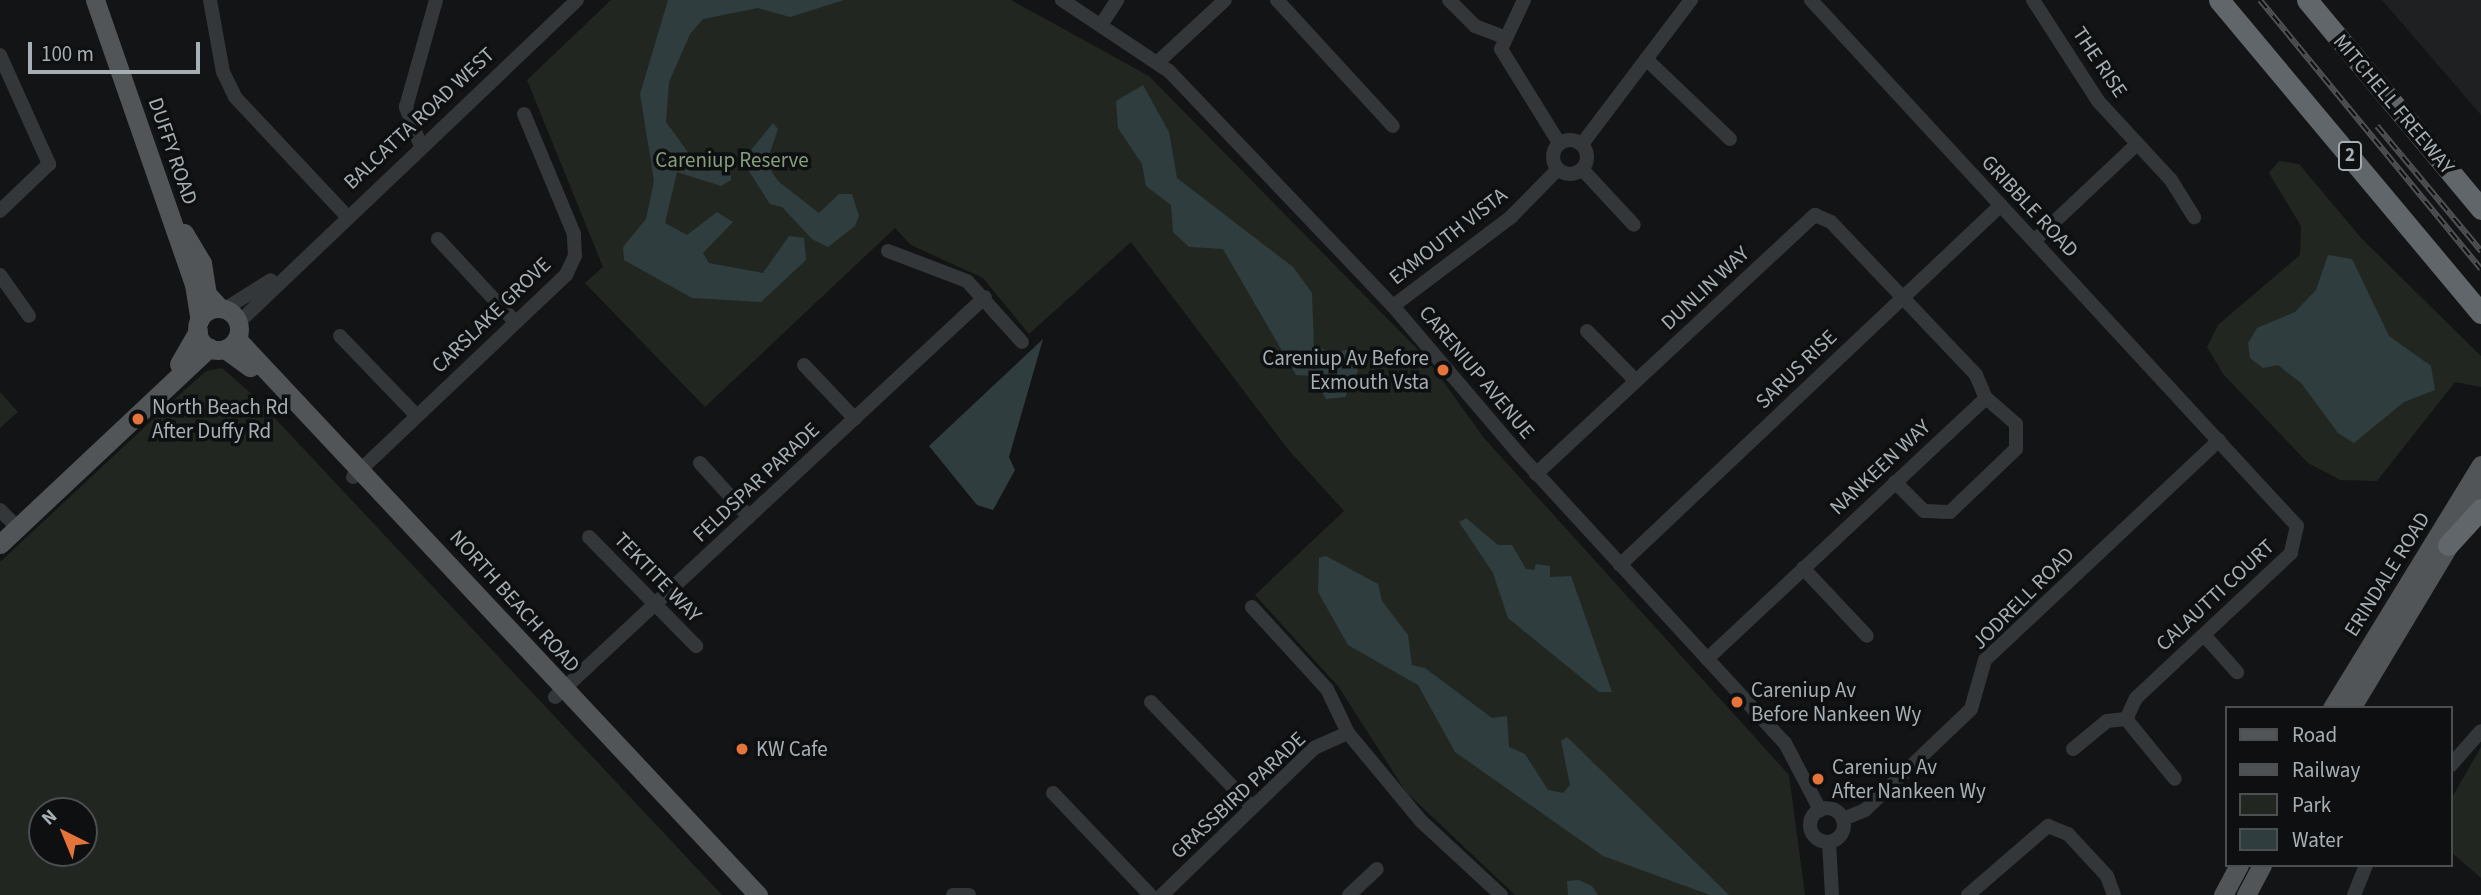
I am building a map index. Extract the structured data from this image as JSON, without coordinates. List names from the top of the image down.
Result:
{
  "streets": {
    "highway": ["MITCHELL FREEWAY", "2"],
    "main road": ["DUFFY ROAD", "ERINDALE ROAD", "NORTH BEACH ROAD"],
    "street": [
      "THE RISE",
      "BALCATTA ROAD WEST",
      "GRIBBLE ROAD",
      "EXMOUTH VISTA",
      "DUNLIN WAY",
      "CARSLAKE GROVE",
      "SARUS RISE",
      "CARENIUP AVENUE",
      "NANKEEN WAY",
      "FELDSPAR PARADE",
      "TEKTITE WAY",
      "CALAUTTI COURT",
      "JODRELL ROAD",
      "GRASSBIRD PARADE"
    ]
  },
  "crossings": [
    ["BALCATTA ROAD WEST", "DUFFY ROAD"],
    ["BALCATTA ROAD WEST", "NORTH BEACH ROAD"],
    ["DUFFY ROAD", "NORTH BEACH ROAD"],
    ["GRIBBLE ROAD", "SARUS RISE"],
    ["GRIBBLE ROAD", "CALAUTTI COURT"],
    ["GRIBBLE ROAD", "JODRELL ROAD"],
    ["EXMOUTH VISTA", "CARENIUP AVENUE"],
    ["DUNLIN WAY", "SARUS RISE"],
    ["DUNLIN WAY", "CARENIUP AVENUE"],
    ["CARSLAKE GROVE", "NORTH BEACH ROAD"],
    ["SARUS RISE", "CARENIUP AVENUE"],
    ["CARENIUP AVENUE", "NANKEEN WAY"],
    ["CARENIUP AVENUE", "JODRELL ROAD"],
    ["FELDSPAR PARADE", "TEKTITE WAY"],
    ["FELDSPAR PARADE", "NORTH BEACH ROAD"],
    ["CALAUTTI COURT", "JODRELL ROAD"]
  ],
  "parks": ["Careniup Reserve"],
  "places": [
    "Careniup Av Before Exmouth Vsta",
    "North Beach Rd After Duffy Rd",
    "Careniup Av Before Nankeen Wy",
    "KW Cafe",
    "Careniup Av After Nankeen Wy"
  ],
  "legend": [
    "Road",
    "Railway",
    "Park",
    "Water"
  ],
  "scale_bar": "100 m",
  "north": "top left"
}
